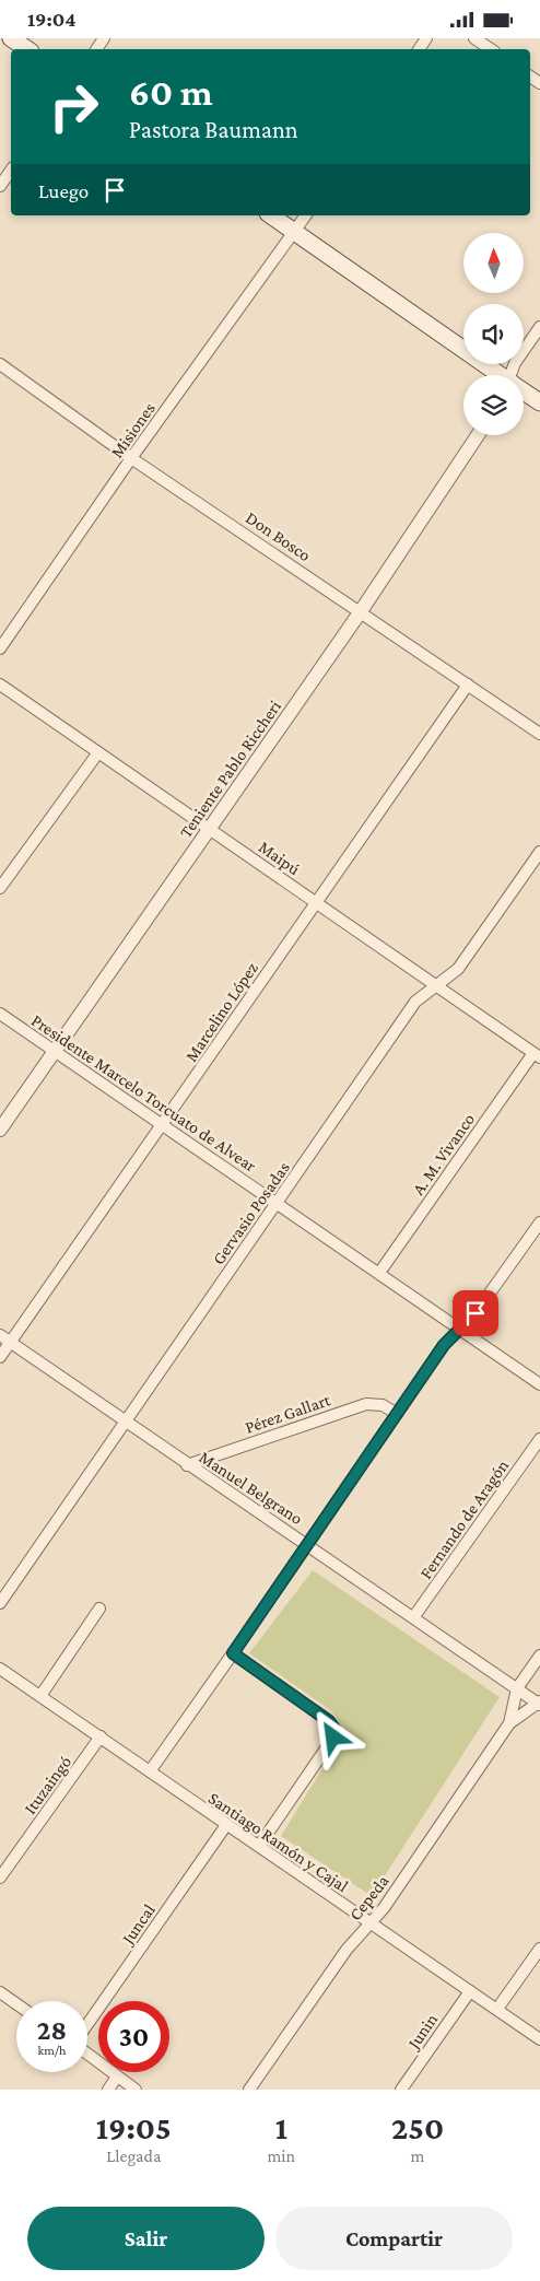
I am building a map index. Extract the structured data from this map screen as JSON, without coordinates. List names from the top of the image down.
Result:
{
  "streets": {
    "street": [
      "Misiones",
      "Don Bosco",
      "Teniente Pablo Riccheri",
      "Maipú",
      "Marcelino López",
      "Presidente Marcelo Torcuato de Alvear",
      "A. M. Vivanco",
      "Gervasio Posadas",
      "Pérez Gallart",
      "Manuel Belgrano",
      "Fernando de Aragón",
      "Ituzaingó",
      "Santiago Ramón y Cajal",
      "Cepeda",
      "Juncal",
      "Junin"
    ]
  },
  "crossings": [
    ["Misiones", "Don Bosco"],
    ["Don Bosco", "Teniente Pablo Riccheri"],
    ["Don Bosco", "Marcelino López"],
    ["Teniente Pablo Riccheri", "Maipú"],
    ["Teniente Pablo Riccheri", "Presidente Marcelo Torcuato de Alvear"],
    ["Maipú", "Marcelino López"],
    ["Maipú", "A. M. Vivanco"],
    ["Maipú", "Gervasio Posadas"],
    ["Marcelino López", "Presidente Marcelo Torcuato de Alvear"],
    ["Marcelino López", "Manuel Belgrano"],
    ["Presidente Marcelo Torcuato de Alvear", "A. M. Vivanco"],
    ["Presidente Marcelo Torcuato de Alvear", "Gervasio Posadas"],
    ["Gervasio Posadas", "Manuel Belgrano"],
    ["Pérez Gallart", "Manuel Belgrano"],
    ["Manuel Belgrano", "Fernando de Aragón"],
    ["Manuel Belgrano", "Cepeda"],
    ["Ituzaingó", "Santiago Ramón y Cajal"],
    ["Santiago Ramón y Cajal", "Cepeda"],
    ["Santiago Ramón y Cajal", "Juncal"],
    ["Santiago Ramón y Cajal", "Junin"]
  ],
  "north": "top",
  "page": {
    "status": "19:04",
    "turn": ["60 m", "Pastora Baumann"],
    "then": "Luego",
    "speed": "28 km/h",
    "limit": "30",
    "eta": [
      "19:05",
      "Llegada",
      "1",
      "min",
      "250",
      "m"
    ],
    "buttons": ["Salir", "Compartir"]
  }
}
